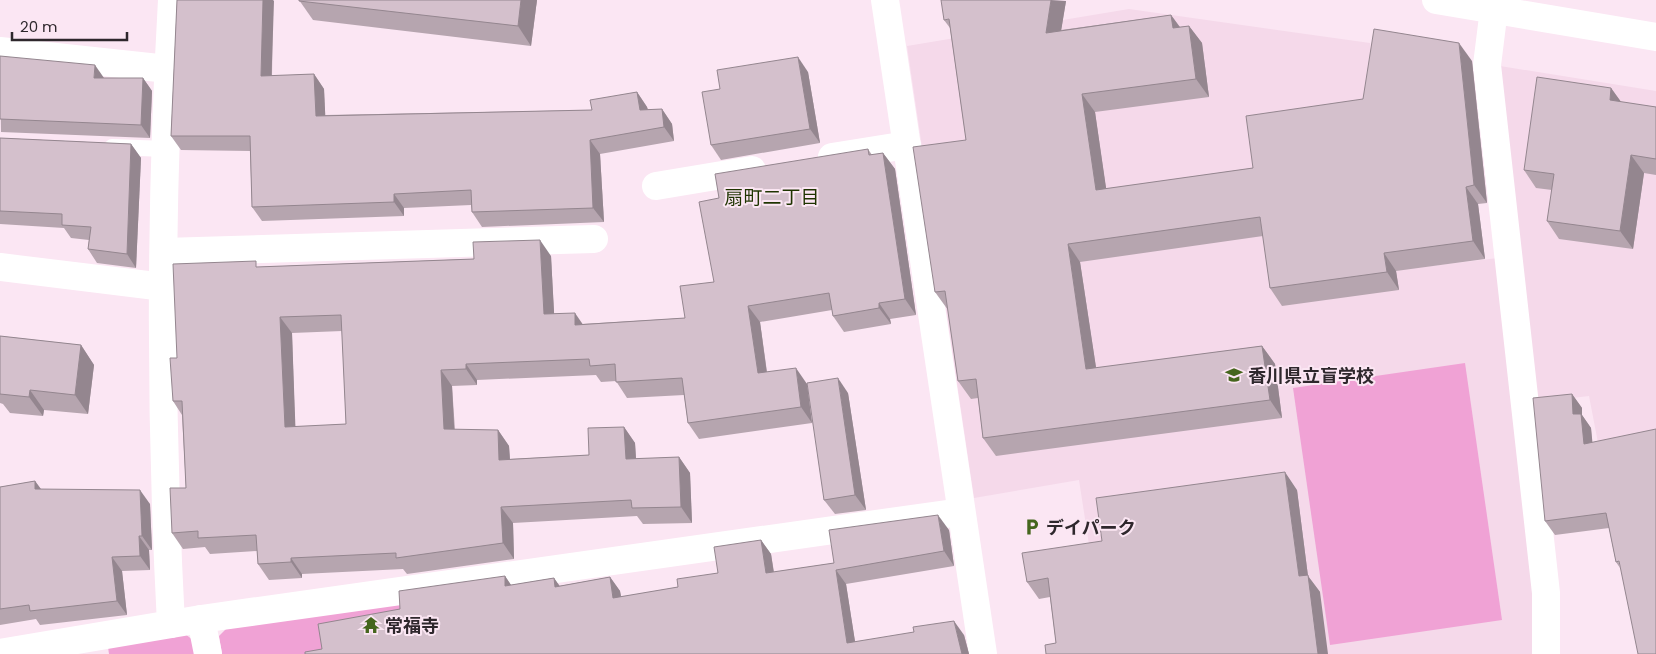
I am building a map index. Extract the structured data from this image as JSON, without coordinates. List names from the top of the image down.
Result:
{
  "districts": ["扇町二丁目"],
  "places": {
    "school or university": ["香川県立盲学校"],
    "parking": ["デイパーク"],
    "temple": ["常福寺"]
  },
  "scale_bar": "20 m"
}
